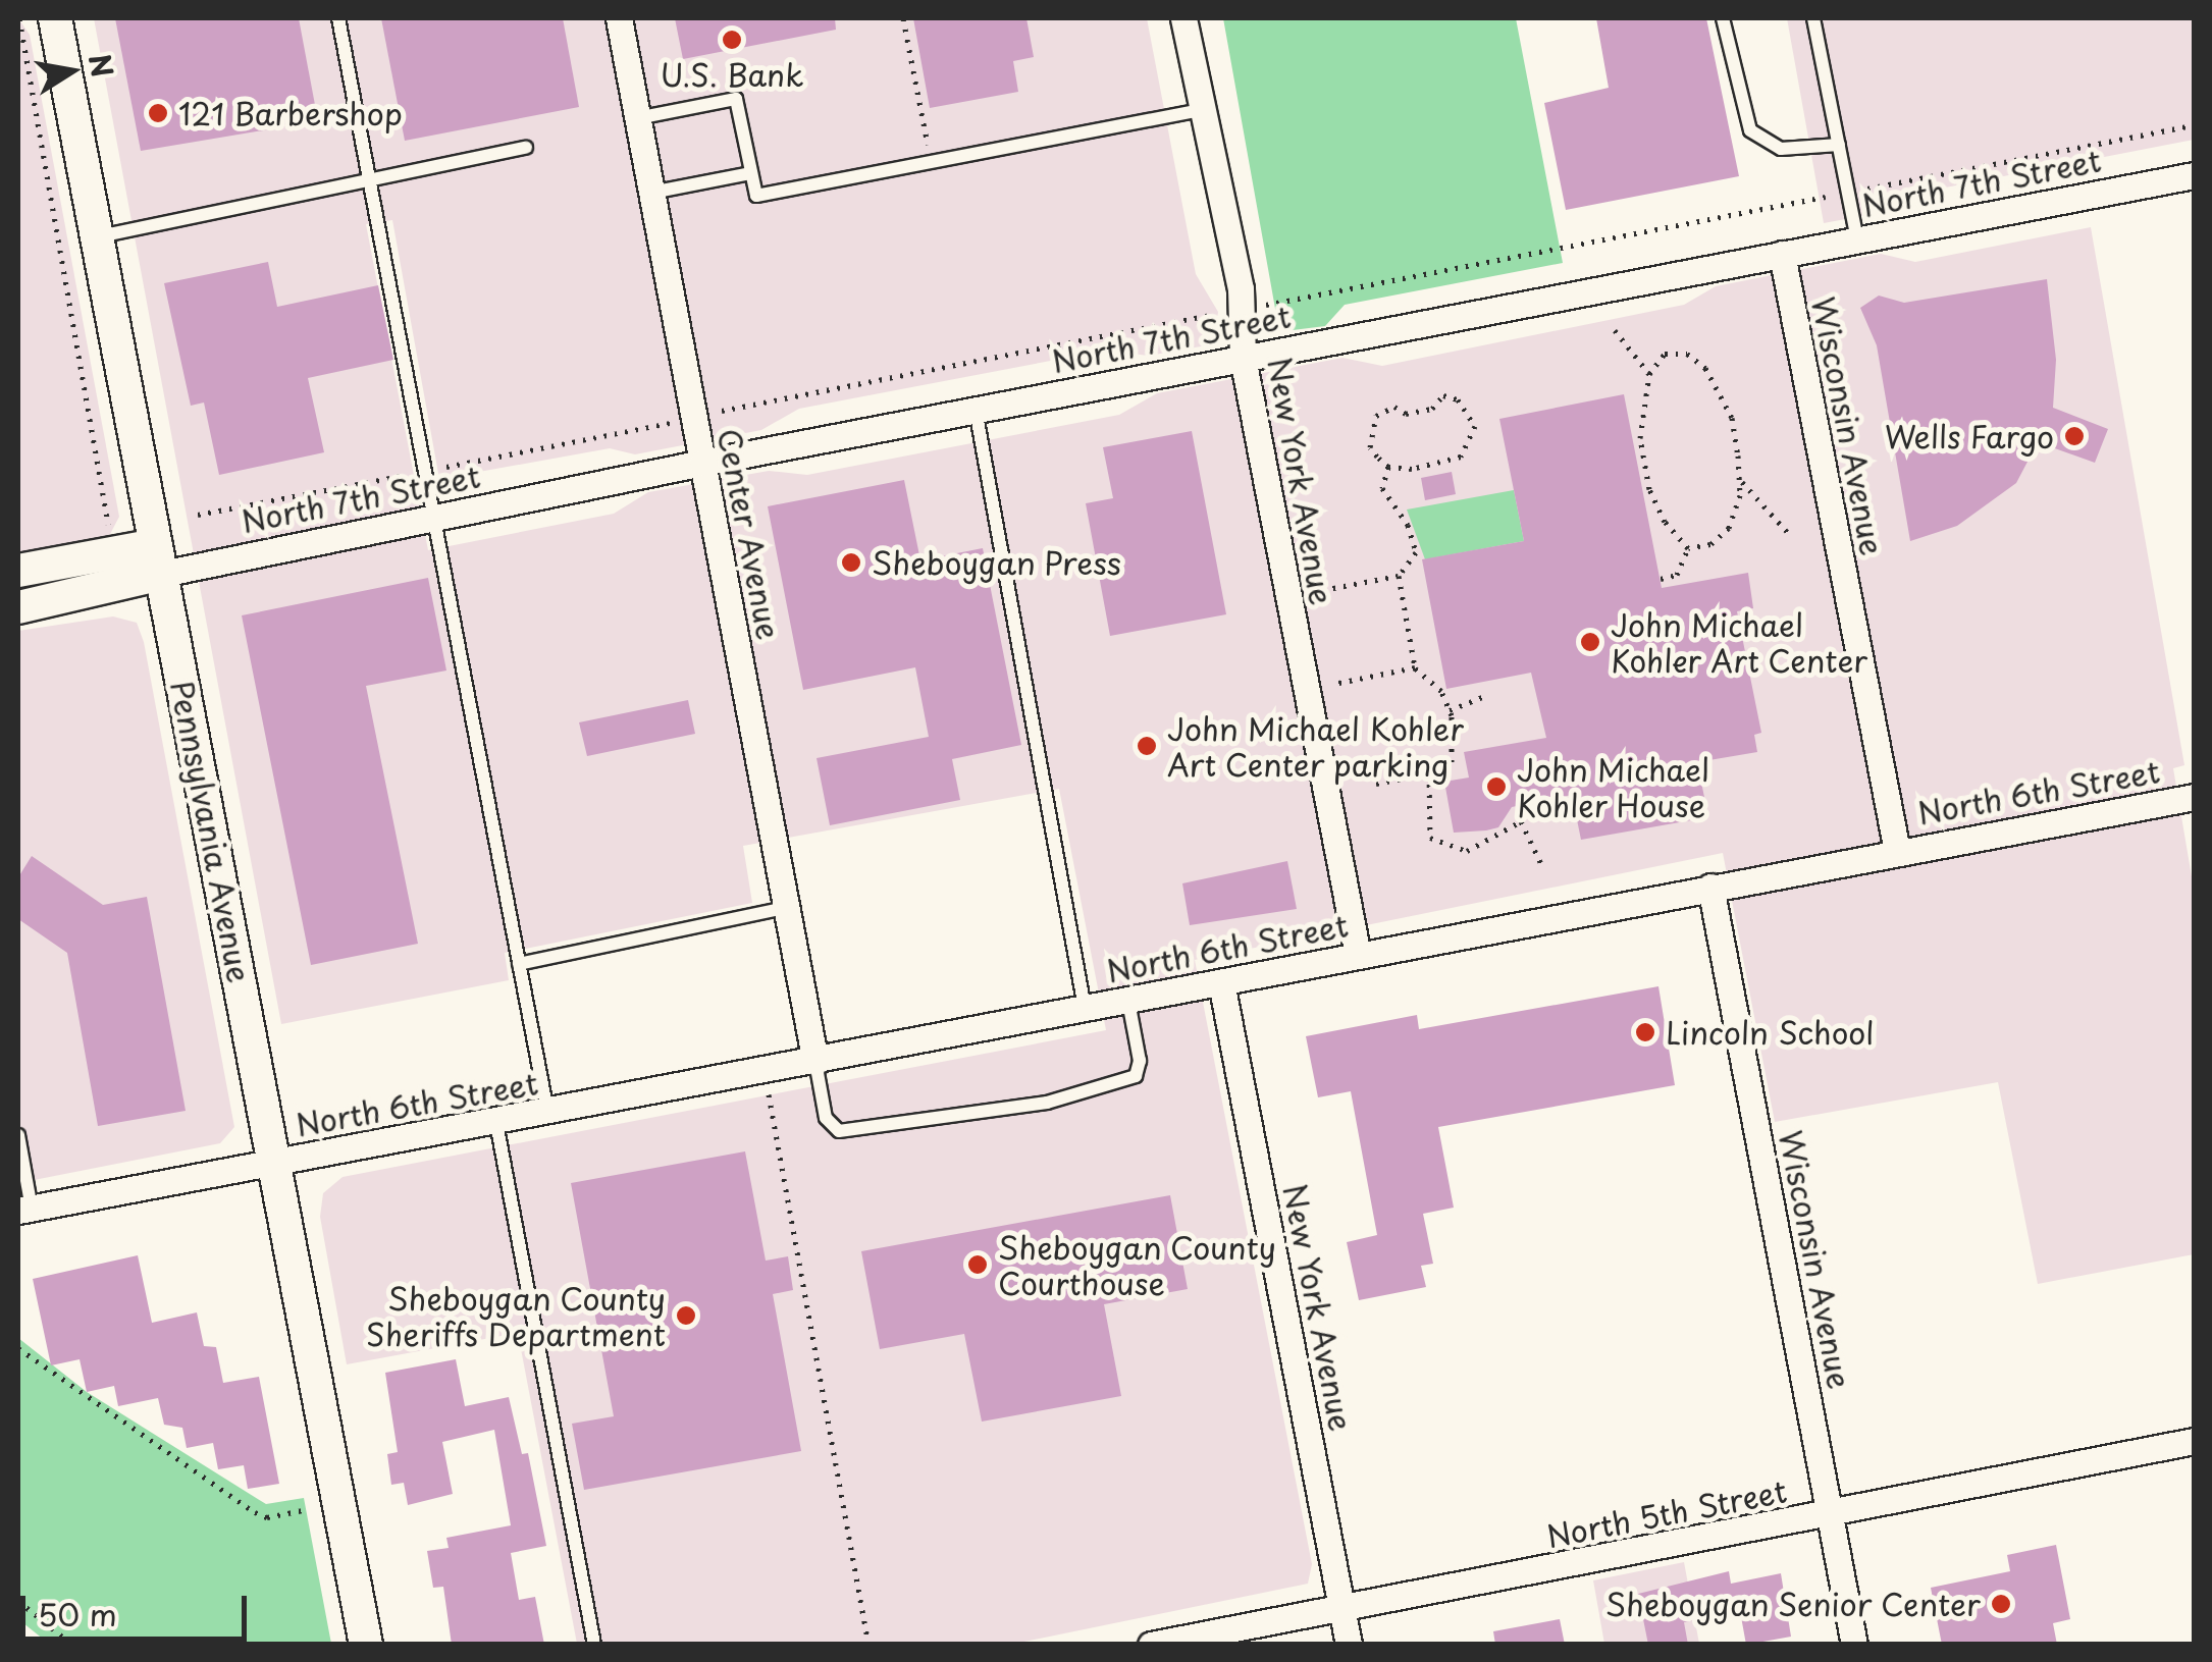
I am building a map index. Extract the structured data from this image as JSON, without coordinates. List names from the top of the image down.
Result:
{
  "streets": {
    "street": [
      "North 7th Street",
      "Wisconsin Avenue",
      "New York Avenue",
      "Center Avenue",
      "North 6th Street",
      "Pennsylvania Avenue",
      "North 5th Street"
    ]
  },
  "crossings": [
    ["North 7th Street", "Wisconsin Avenue"],
    ["North 7th Street", "New York Avenue"],
    ["North 7th Street", "Center Avenue"],
    ["North 7th Street", "Pennsylvania Avenue"],
    ["Wisconsin Avenue", "North 6th Street"],
    ["Wisconsin Avenue", "North 5th Street"],
    ["New York Avenue", "North 6th Street"],
    ["New York Avenue", "North 5th Street"],
    ["Center Avenue", "North 6th Street"],
    ["North 6th Street", "Pennsylvania Avenue"]
  ],
  "places": [
    "U.S. Bank",
    "121 Barbershop",
    "Wells Fargo",
    "Sheboygan Press",
    "John Michael Kohler Art Center",
    "John Michael Kohler Art Center parking",
    "John Michael Kohler House",
    "Lincoln School",
    "Sheboygan County Courthouse",
    "Sheboygan County Sheriffs Department",
    "Sheboygan Senior Center"
  ],
  "scale_bar": "50 m",
  "north": "right"
}
